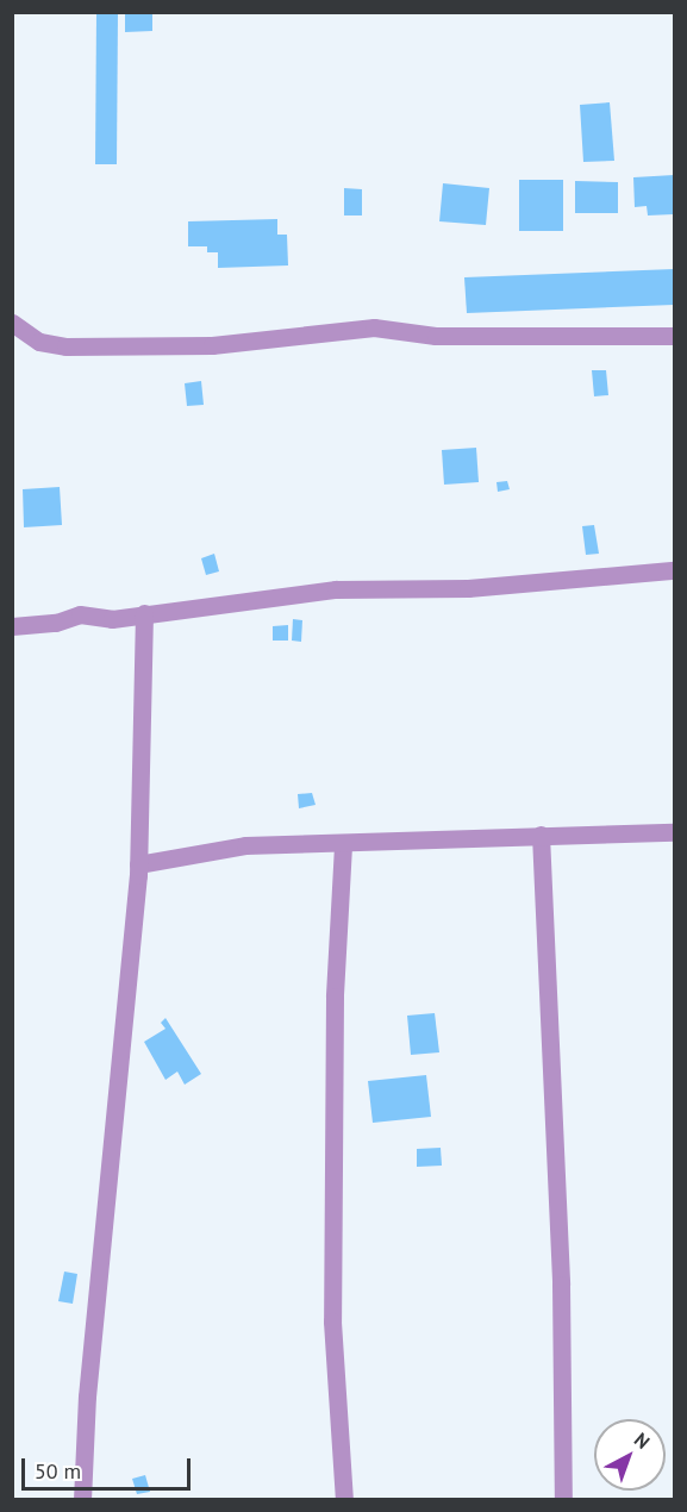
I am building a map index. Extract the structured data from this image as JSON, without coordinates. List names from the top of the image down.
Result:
{
  "scale_bar": "50 m",
  "north": "top right"
}
